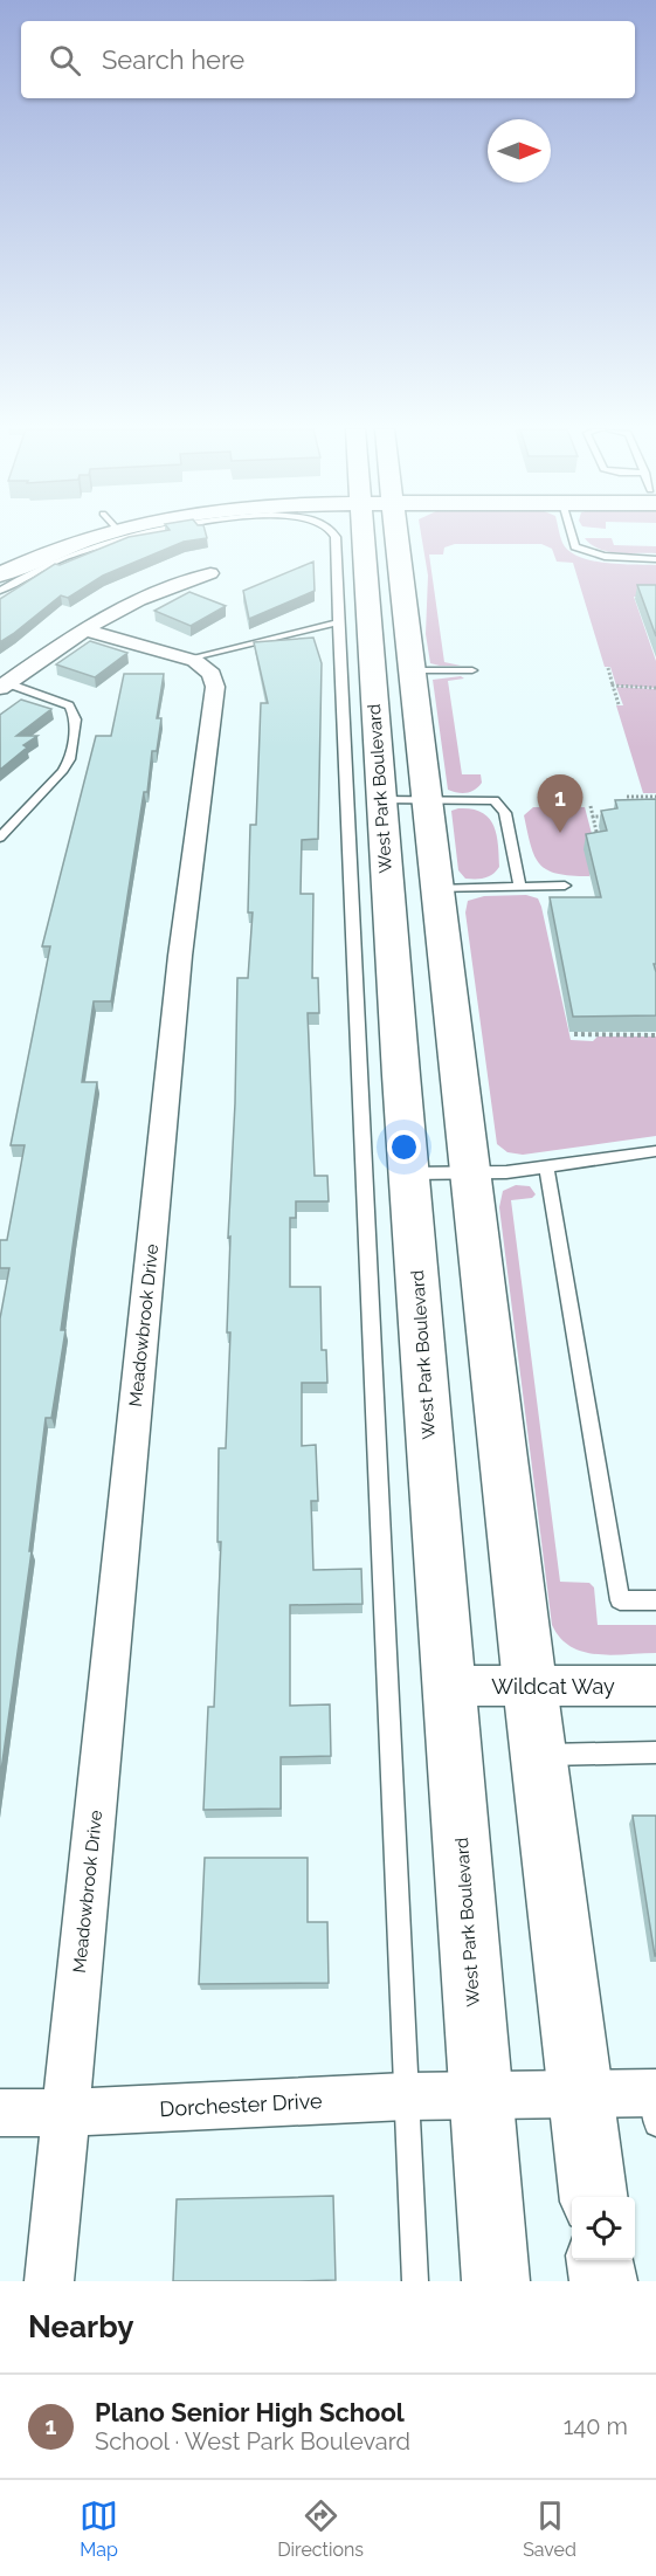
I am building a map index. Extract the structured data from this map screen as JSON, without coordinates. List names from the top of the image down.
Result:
{
  "streets": {
    "main road": ["West Park Boulevard"],
    "street": ["Meadowbrook Drive", "Wildcat Way", "Dorchester Drive"]
  },
  "crossings": [
    ["West Park Boulevard", "Wildcat Way"],
    ["West Park Boulevard", "Dorchester Drive"],
    ["Meadowbrook Drive", "Dorchester Drive"]
  ],
  "north": "right",
  "page": {
    "search": "Search here",
    "pins": "1",
    "heading": "Nearby",
    "list": [
      {
        "mark": "1",
        "name": "Plano Senior High School",
        "note": "School · West Park Boulevard",
        "value": "140 m"
      }
    ],
    "nav": ["Map", "Directions", "Saved"]
  }
}
